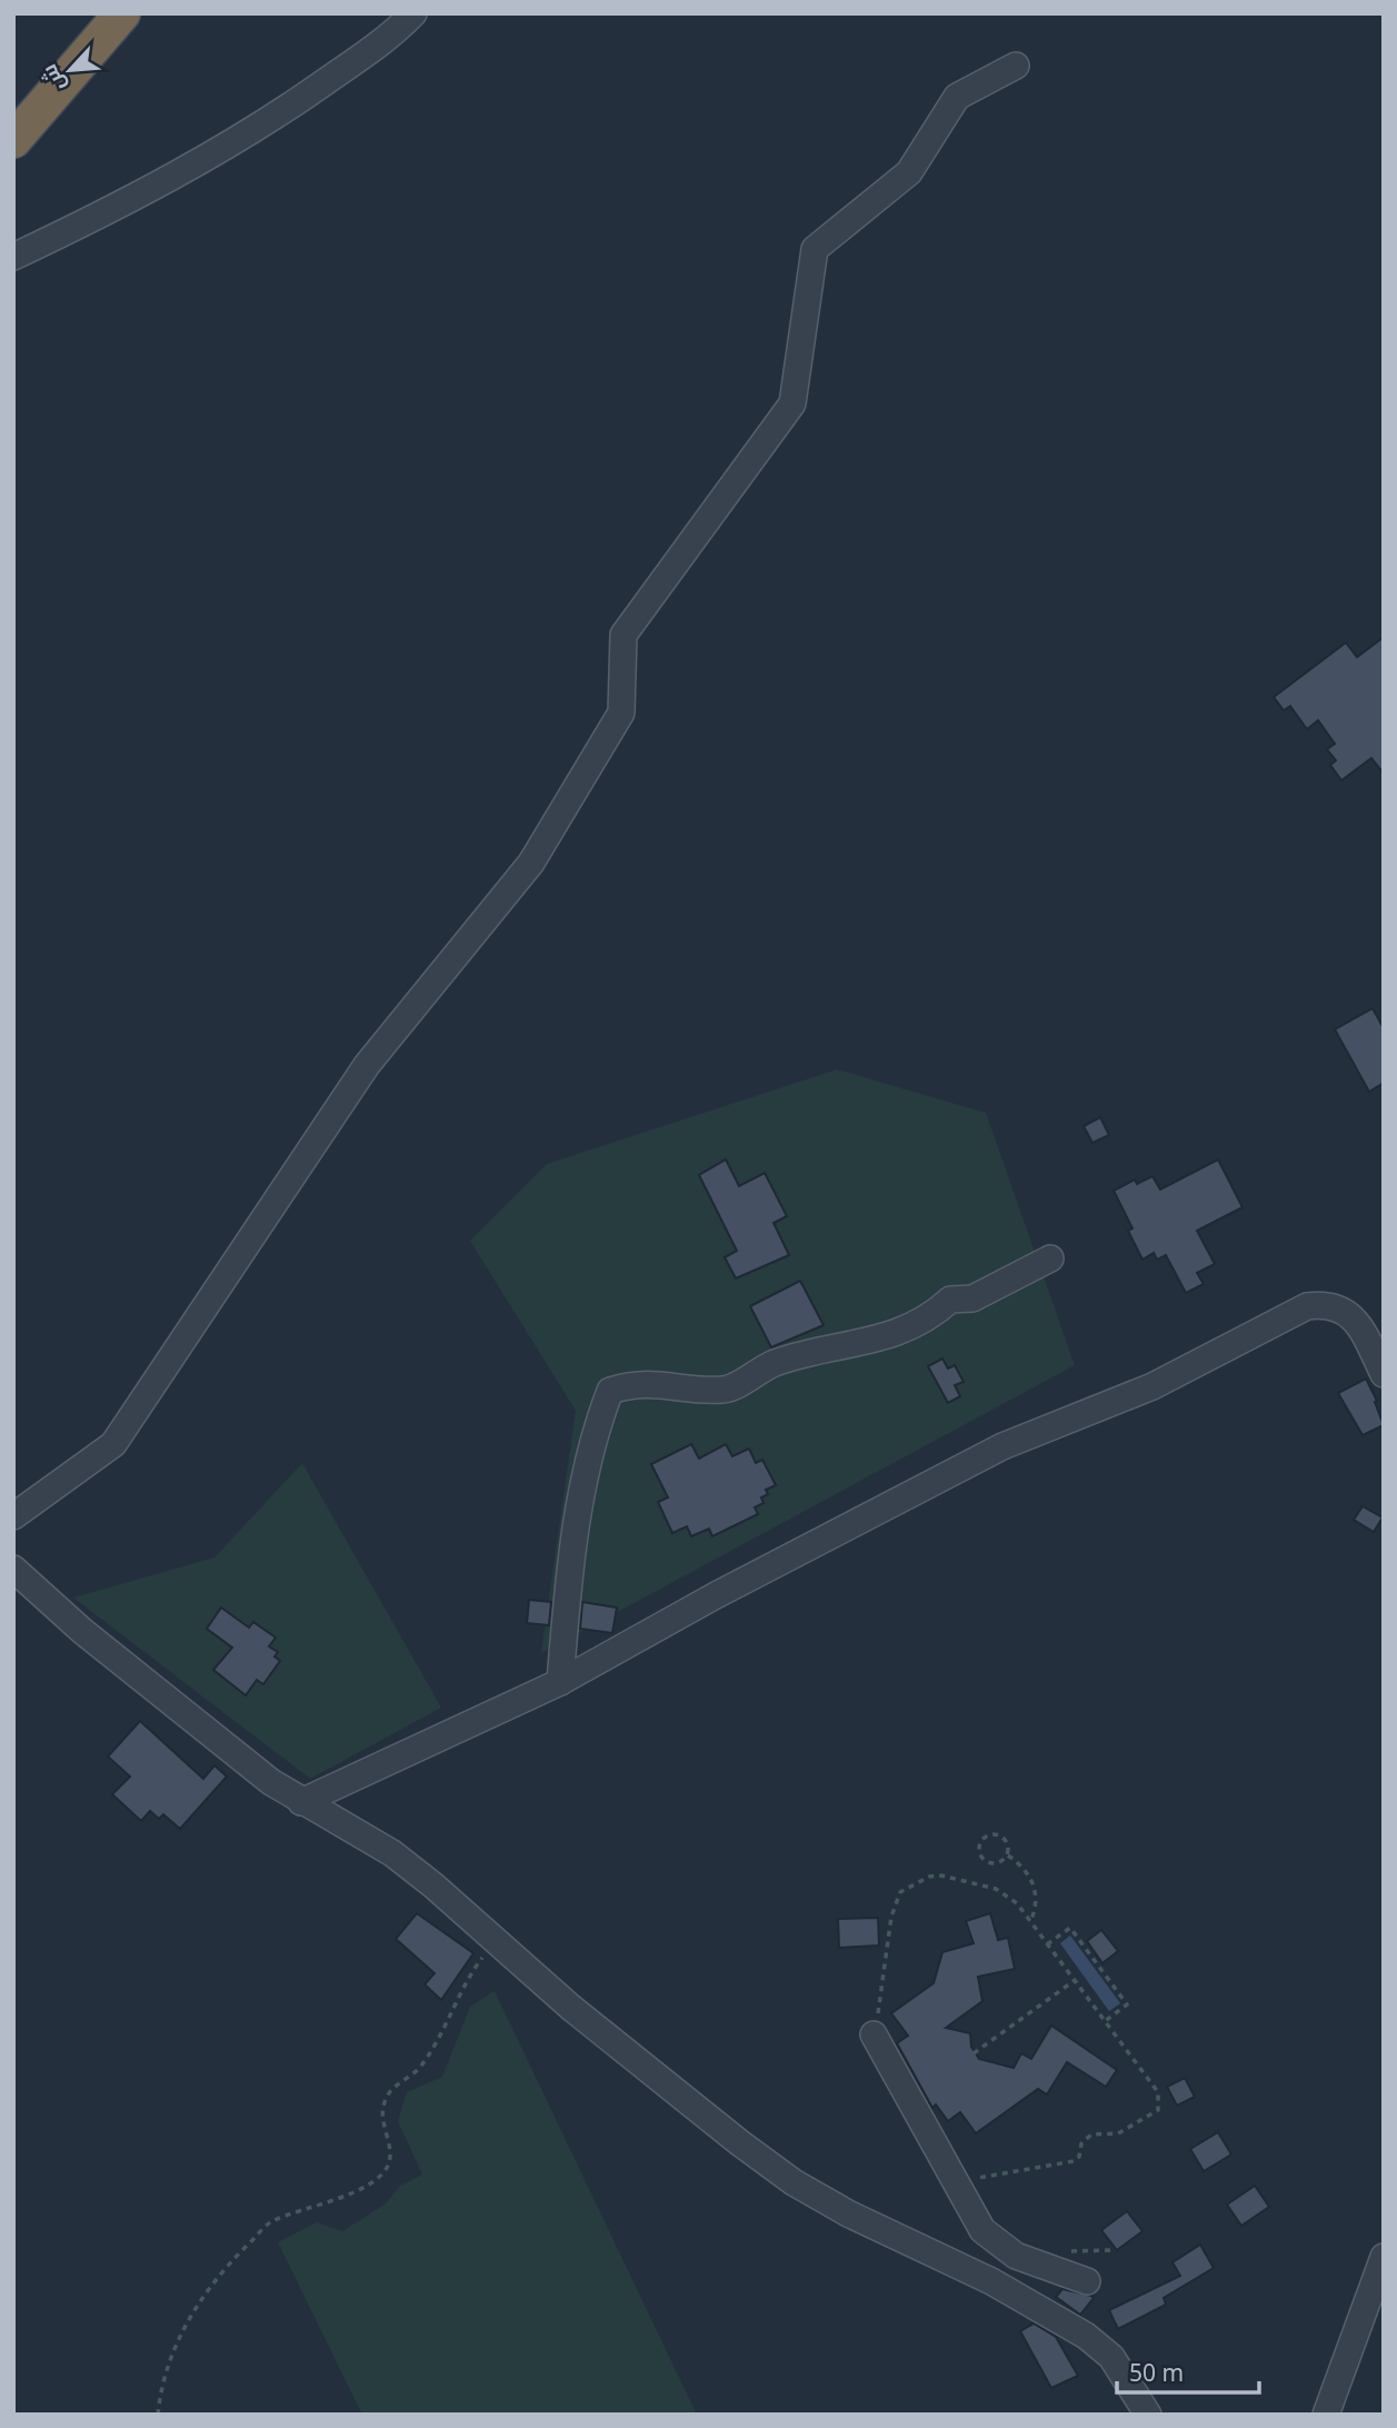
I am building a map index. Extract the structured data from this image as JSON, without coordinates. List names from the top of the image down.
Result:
{
  "scale_bar": "50 m",
  "north": "bottom left"
}
